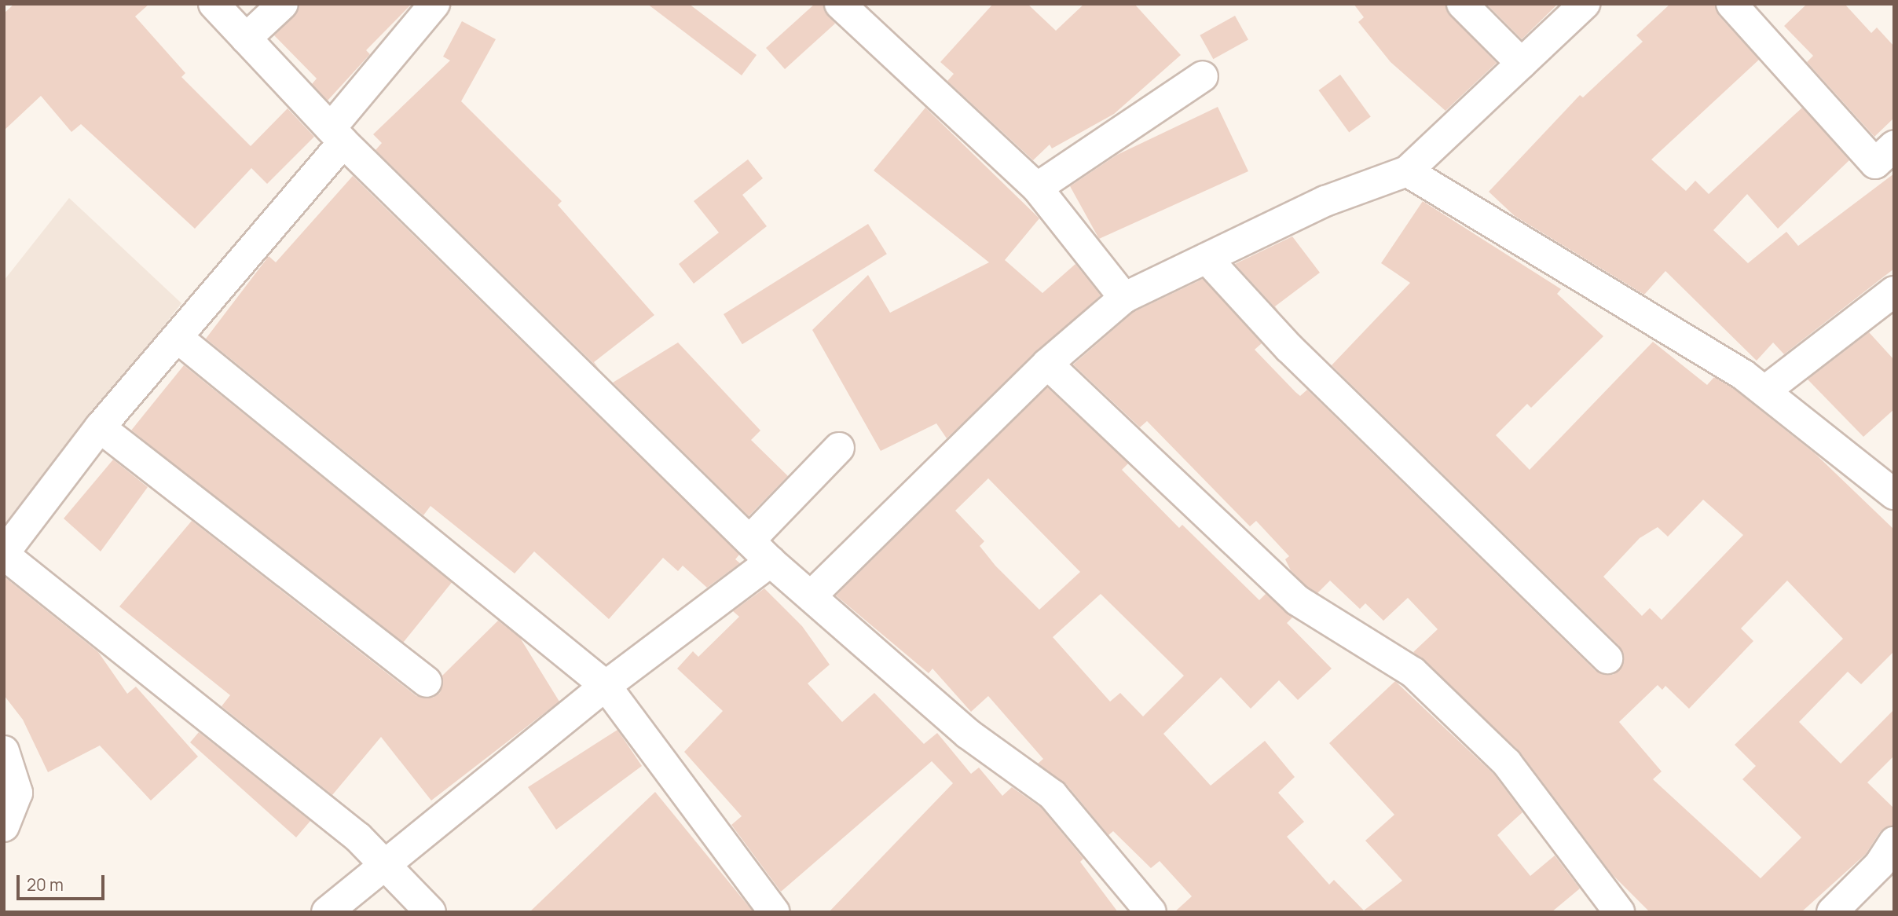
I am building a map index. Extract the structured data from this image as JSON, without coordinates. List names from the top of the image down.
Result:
{
  "scale_bar": "20 m"
}
